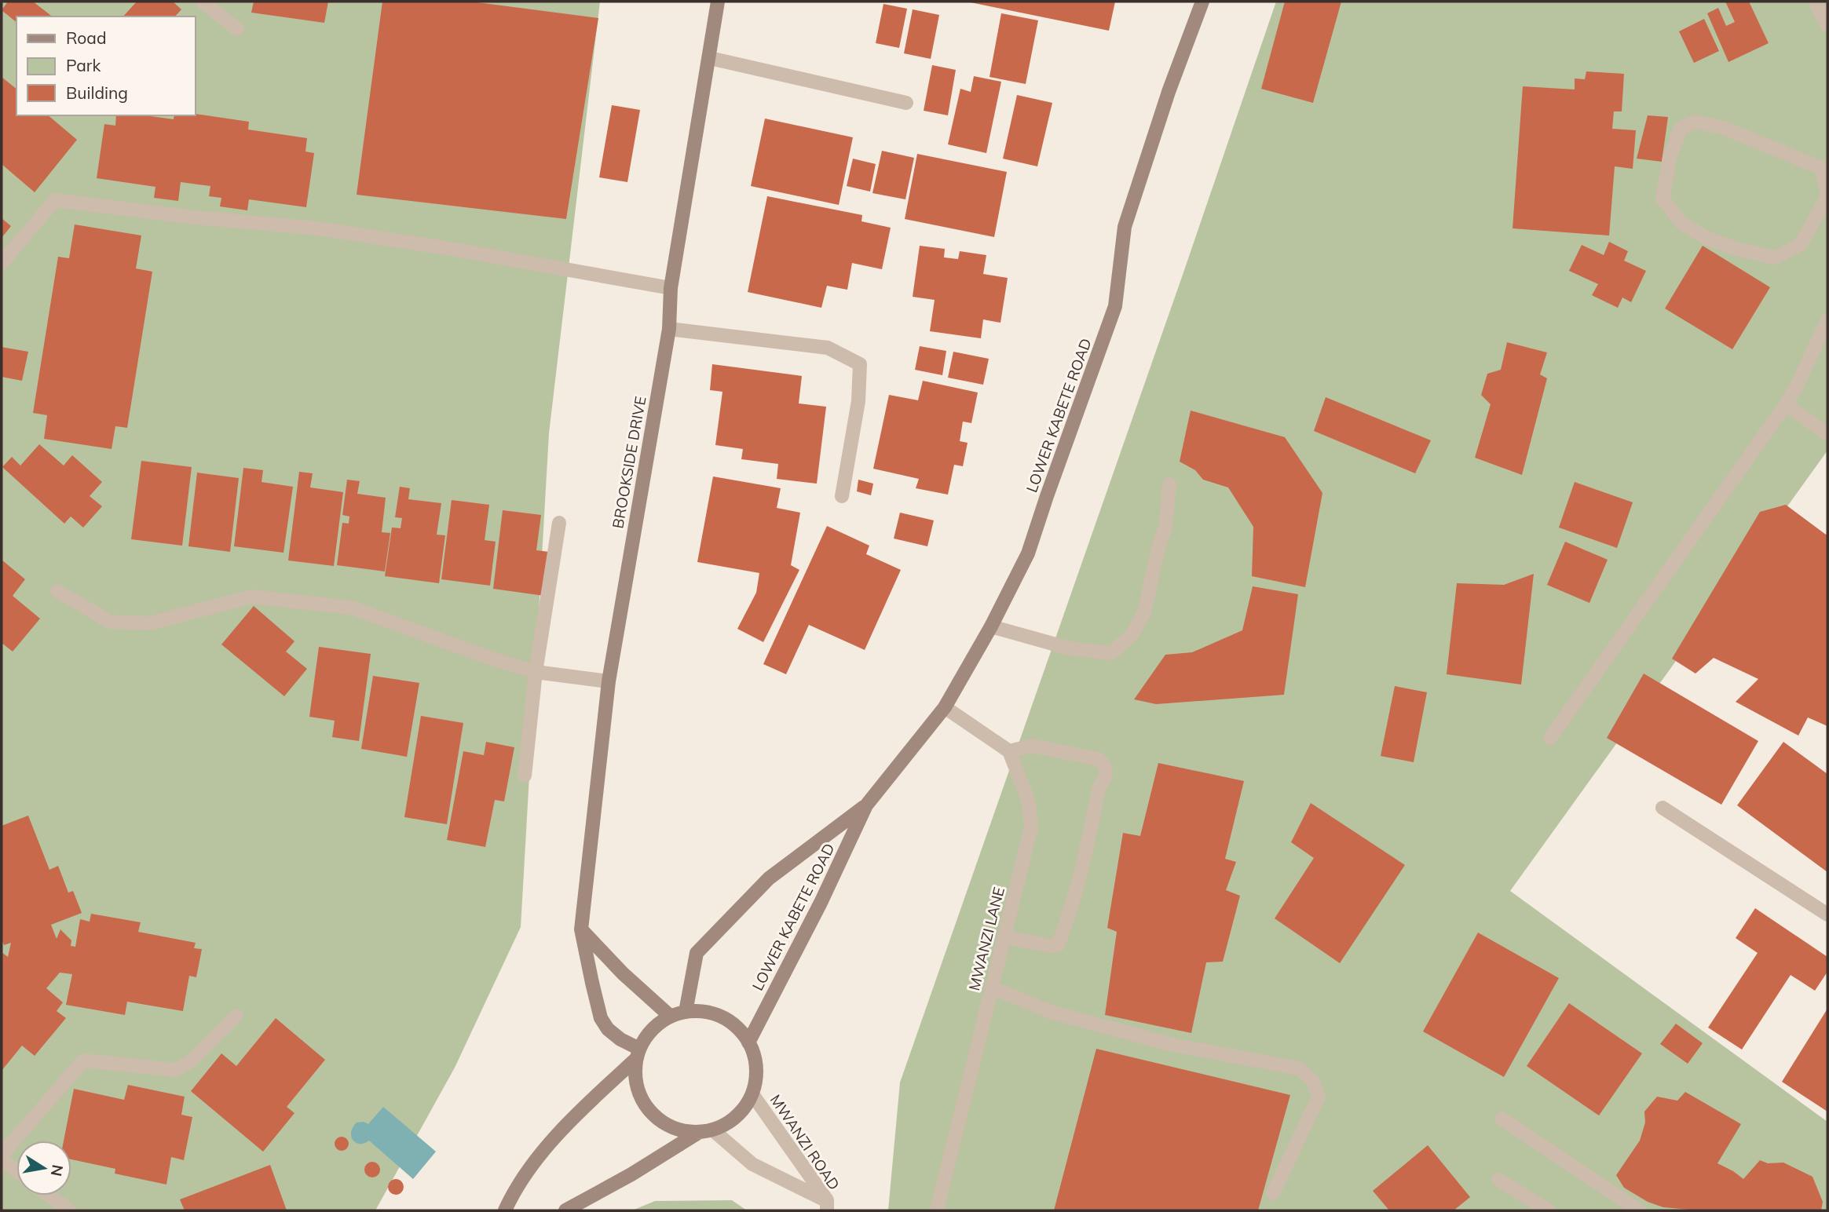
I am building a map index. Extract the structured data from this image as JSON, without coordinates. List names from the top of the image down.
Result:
{
  "streets": {
    "main road": ["LOWER KABETE ROAD", "BROOKSIDE DRIVE"],
    "street": ["MWANZI LANE", "MWANZI ROAD"]
  },
  "crossings": [
    ["LOWER KABETE ROAD", "BROOKSIDE DRIVE"],
    ["LOWER KABETE ROAD", "MWANZI ROAD"],
    ["BROOKSIDE DRIVE", "MWANZI ROAD"]
  ],
  "legend": ["Road", "Park", "Building"],
  "north": "right"
}
